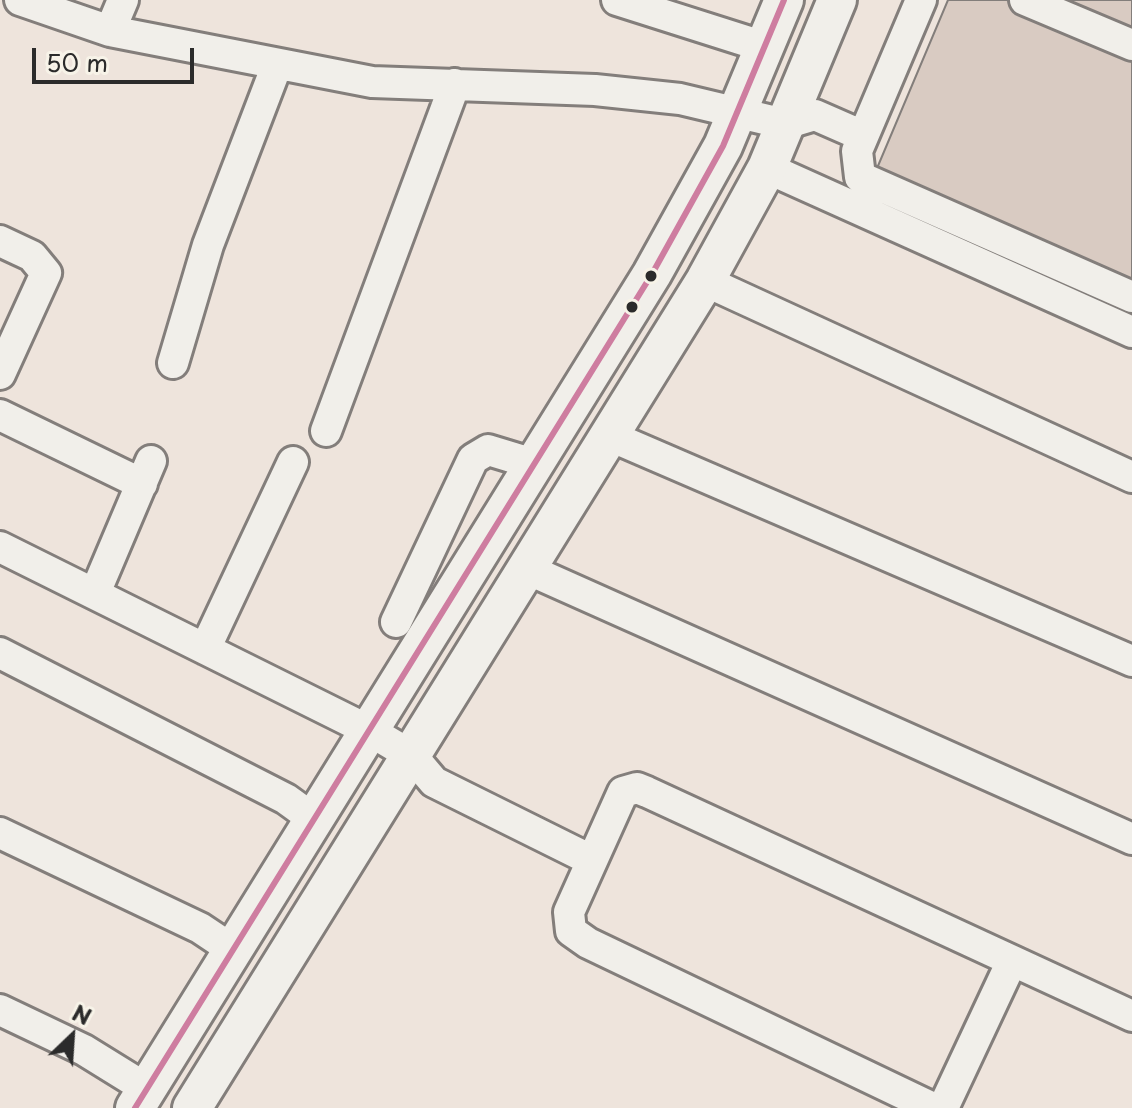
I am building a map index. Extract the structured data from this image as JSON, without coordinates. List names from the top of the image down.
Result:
{
  "scale_bar": "50 m",
  "north": "top right"
}
